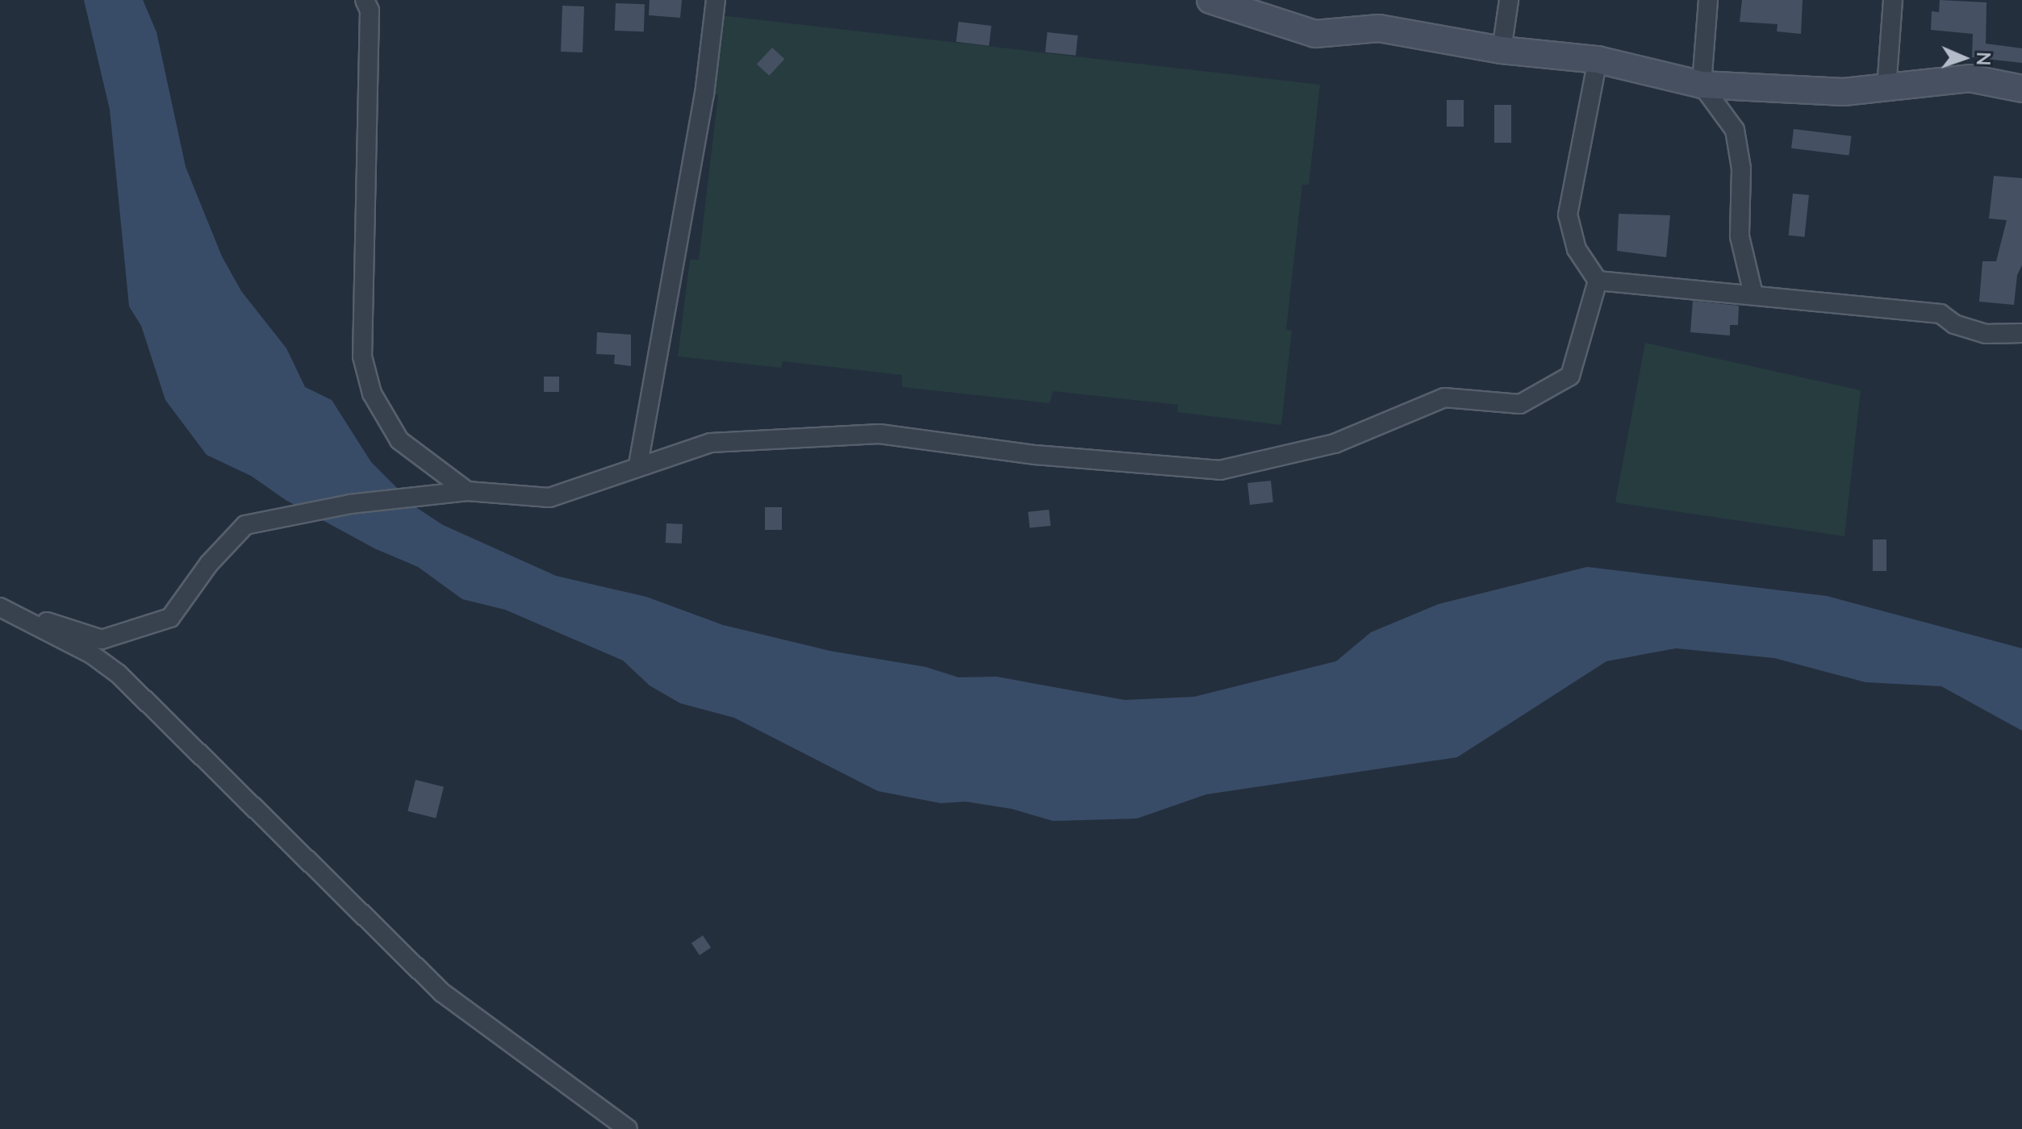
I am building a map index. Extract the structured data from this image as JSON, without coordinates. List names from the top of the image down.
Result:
{
  "north": "right"
}
